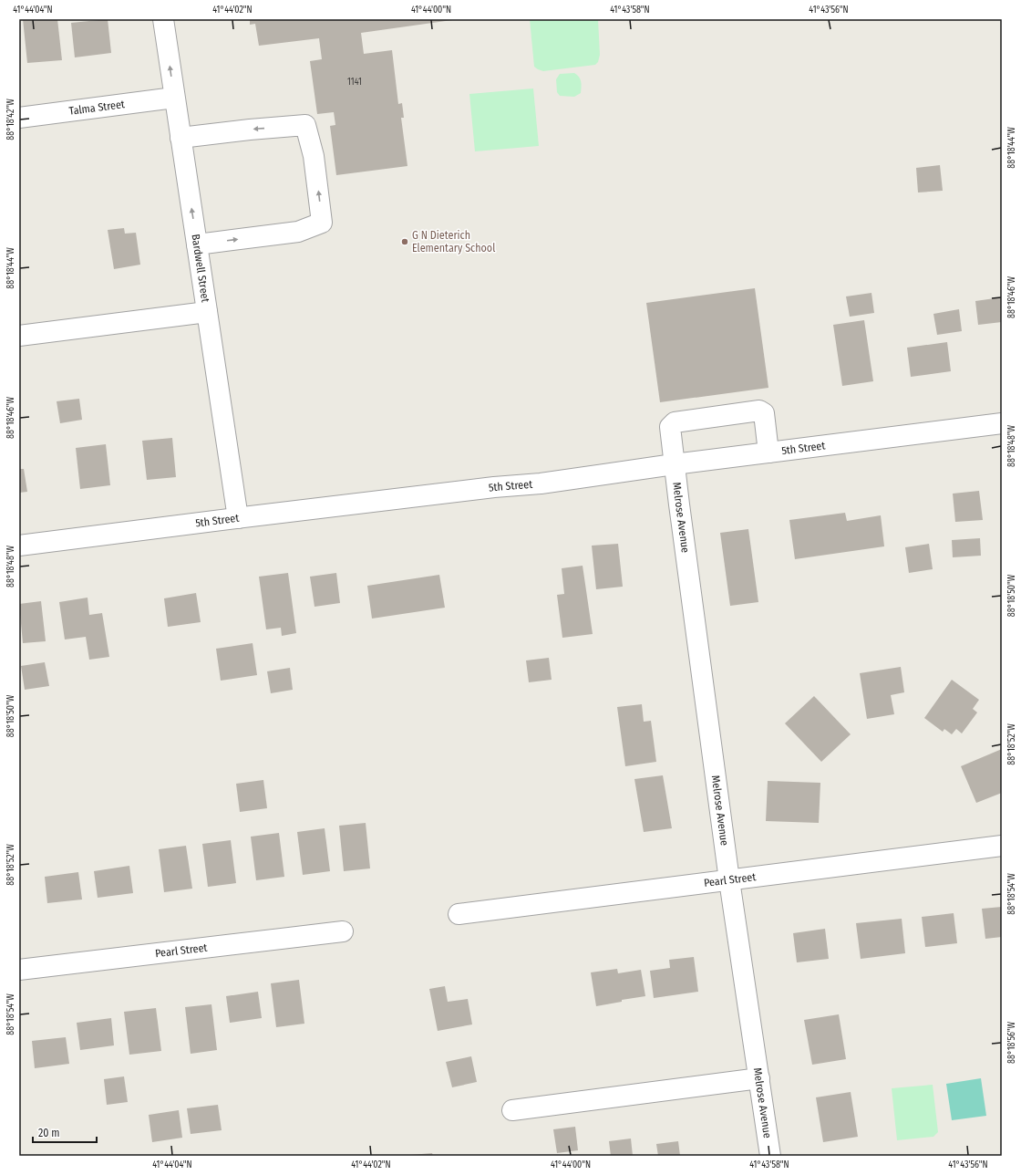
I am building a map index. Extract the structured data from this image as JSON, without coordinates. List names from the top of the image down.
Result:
{
  "streets": {
    "street": [
      "Talma Street",
      "Bardwell Street",
      "5th Street",
      "Melrose Avenue",
      "Pearl Street"
    ]
  },
  "crossings": [
    ["Talma Street", "Bardwell Street"],
    ["Bardwell Street", "5th Street"],
    ["5th Street", "Melrose Avenue"],
    ["Melrose Avenue", "Pearl Street"]
  ],
  "one_way": ["Bardwell Street"],
  "places": ["G N Dieterich Elementary School"],
  "house_numbers": ["1141"],
  "scale_bar": "20 m",
  "coordinates": [
    "41°44'04\"N",
    "41°44'02\"N",
    "41°44'00\"N",
    "41°43'58\"N",
    "41°43'56\"N",
    "88°18'42\"W",
    "88°18'44\"W",
    "88°18'46\"W",
    "88°18'48\"W",
    "88°18'50\"W",
    "88°18'52\"W",
    "88°18'54\"W",
    "88°18'56\"W"
  ]
}
